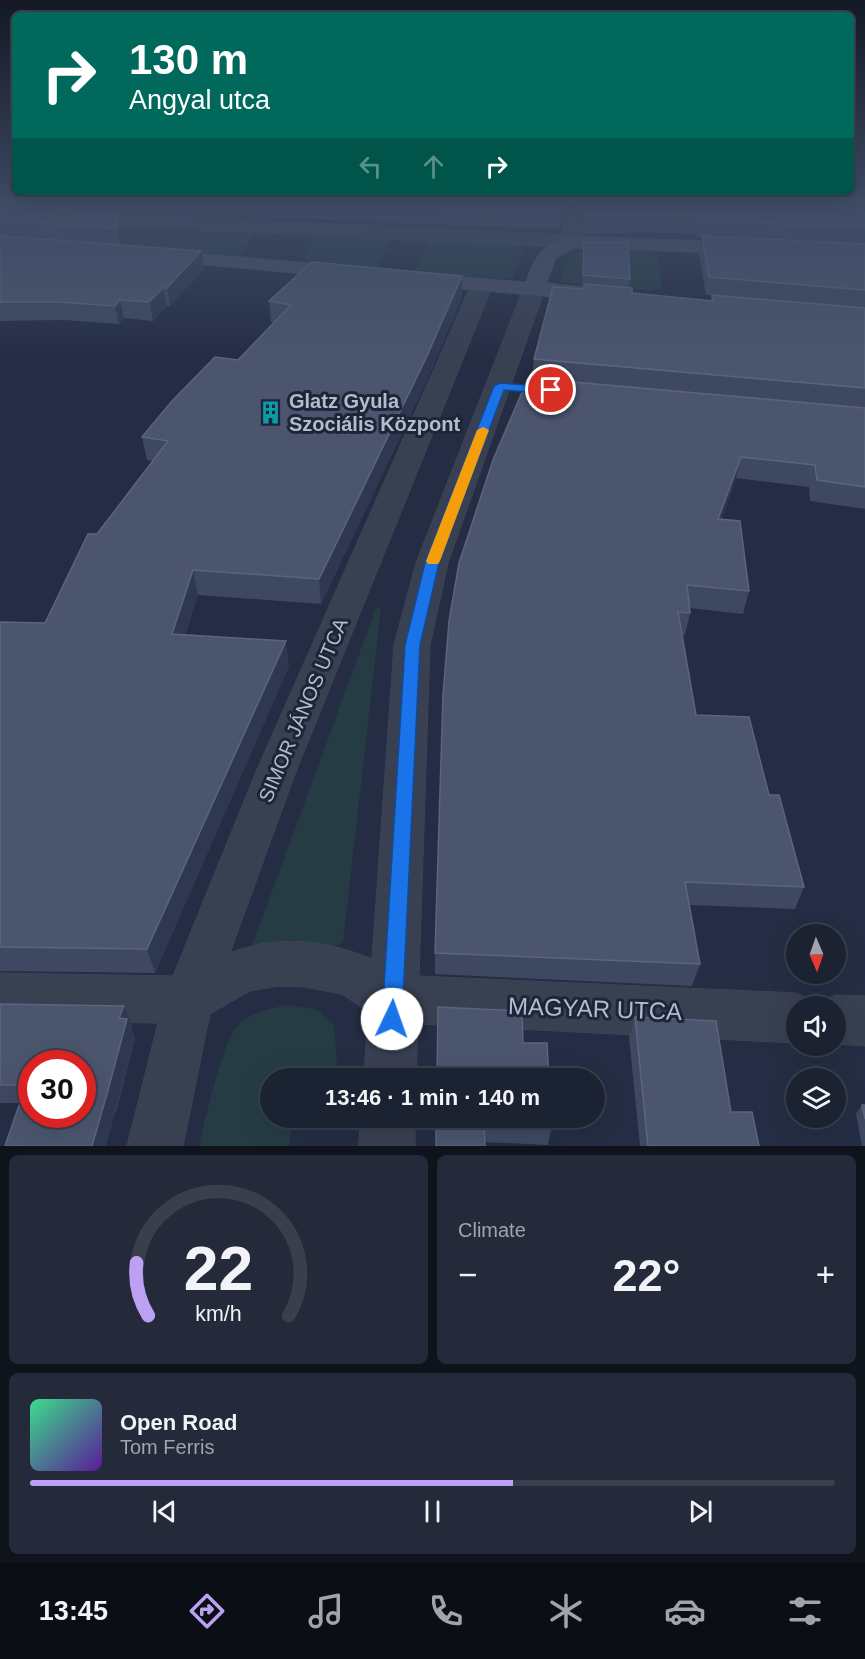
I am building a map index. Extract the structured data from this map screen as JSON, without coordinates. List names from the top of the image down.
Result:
{
  "streets": {
    "street": ["SIMOR JÁNOS UTCA", "MAGYAR UTCA"]
  },
  "places": {
    "building": ["Glatz Gyula Szociális Központ"]
  },
  "north": "bottom",
  "page": {
    "turn": ["130 m", "Angyal utca"],
    "limit": "30",
    "trip": "13:46 · 1 min · 140 m",
    "tile": "Climate",
    "heat": ["−", "22°", "+"],
    "song": ["Open Road", "Tom Ferris"],
    "tabs": "13:45",
    "gauge": ["22", "km/h"]
  }
}
